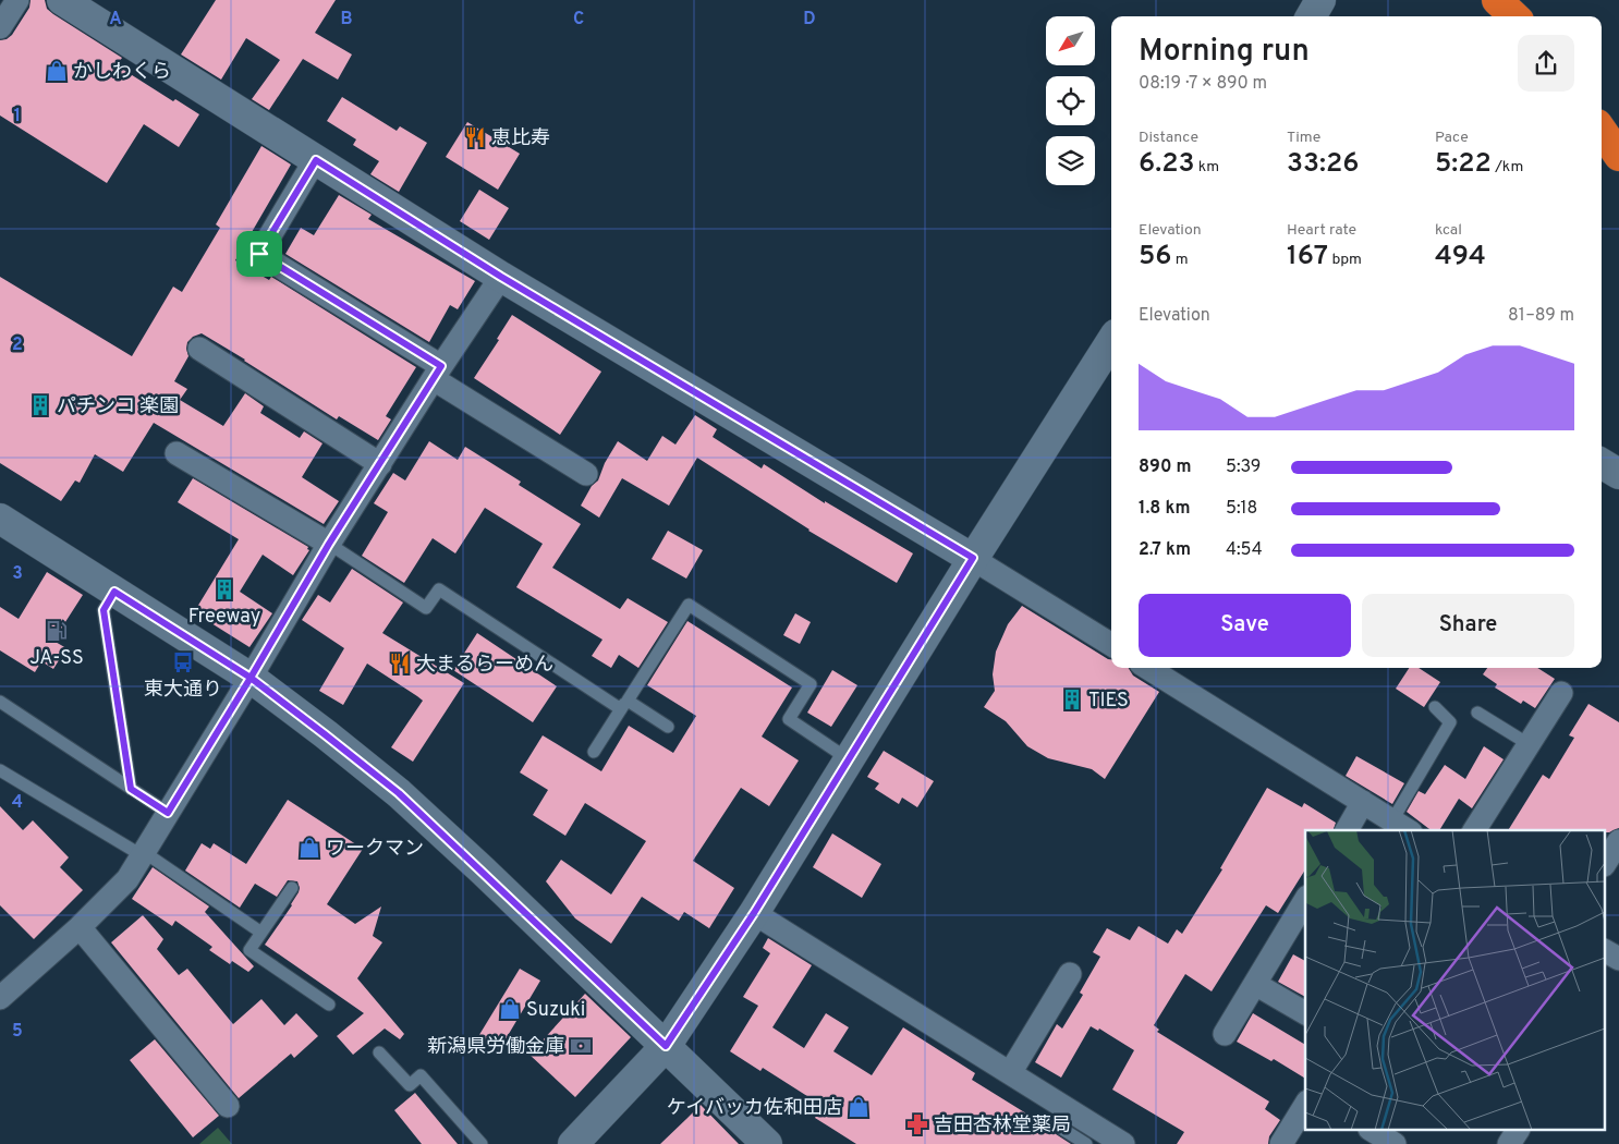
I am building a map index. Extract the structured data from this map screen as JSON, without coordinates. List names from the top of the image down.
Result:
{
  "places": {
    "shop": [
      "かしわくら",
      "ワークマン",
      "Suzuki",
      "ケイバッカ佐和田店"
    ],
    "restaurant": ["恵比寿", "大まるらーめん"],
    "building": ["パチンコ 楽園", "Freeway", "TIES"],
    "fuel station": ["JA-SS"],
    "bus stop": ["東大通り"],
    "bank": ["新潟県労働金庫"],
    "pharmacy": ["吉田杏林堂薬局"]
  },
  "north": "bottom left",
  "page": {
    "heading": ["Morning run", "08:19 · 7 × 890 m"],
    "stats": [
      ["Distance", "6.23 km"],
      ["Time", "33:26"],
      ["Pace", "5:22 /km"],
      ["Elevation", "56 m"],
      ["Heart rate", "167 bpm"],
      ["kcal", "494"]
    ],
    "chart": ["Elevation", "81–89 m"],
    "list": [
      {
        "name": "890 m",
        "note": "5:39"
      },
      {
        "name": "1.8 km",
        "note": "5:18"
      },
      {
        "name": "2.7 km",
        "note": "4:54"
      }
    ],
    "buttons": ["Save", "Share"]
  },
  "grid": {
    "columns": [
      "A",
      "B",
      "C",
      "D"
    ],
    "rows": [
      "1",
      "2",
      "3",
      "4",
      "5"
    ]
  }
}
